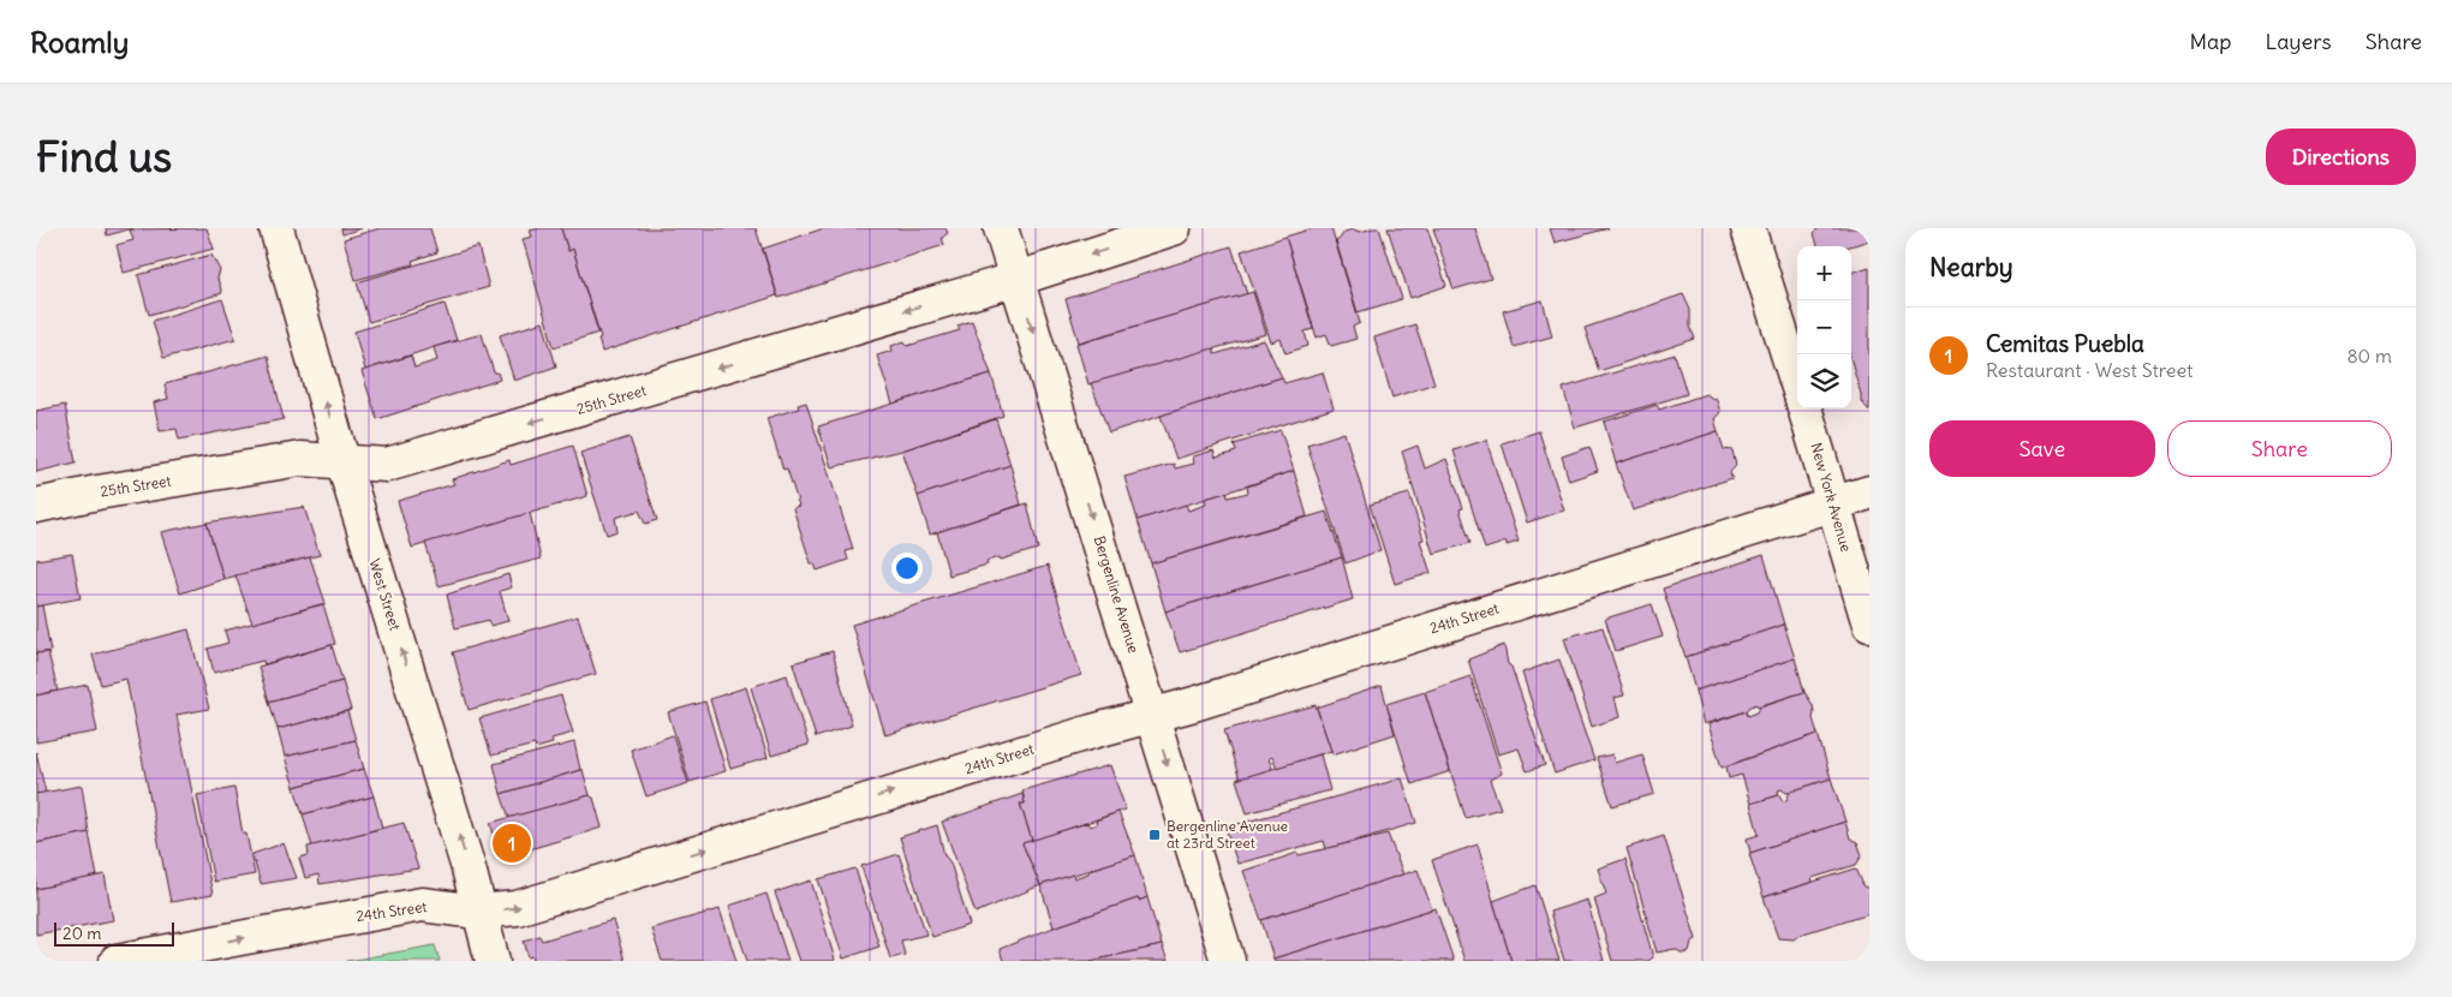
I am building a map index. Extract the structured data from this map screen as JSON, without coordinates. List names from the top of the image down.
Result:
{
  "streets": {
    "street": [
      "25th Street",
      "New York Avenue",
      "West Street",
      "Bergenline Avenue",
      "24th Street"
    ]
  },
  "crossings": [
    ["25th Street", "West Street"],
    ["25th Street", "Bergenline Avenue"],
    ["New York Avenue", "24th Street"],
    ["West Street", "24th Street"],
    ["Bergenline Avenue", "24th Street"]
  ],
  "one_way": [
    "25th Street",
    "West Street",
    "Bergenline Avenue",
    "24th Street"
  ],
  "places": {
    "transit": ["Bergenline Avenue at 23rd Street"]
  },
  "scale_bar": "20 m",
  "page": {
    "header": "Roamly",
    "nav": ["Map", "Layers", "Share"],
    "buttons": [
      "Directions",
      ["Save", "Share"]
    ],
    "title": "Find us",
    "heading": "Nearby",
    "map_buttons": ["+", "−"],
    "list": [
      {
        "mark": "1",
        "name": "Cemitas Puebla",
        "note": "Restaurant · West Street",
        "value": "80 m"
      }
    ],
    "pins": "1",
    "scale": "20 m"
  }
}
